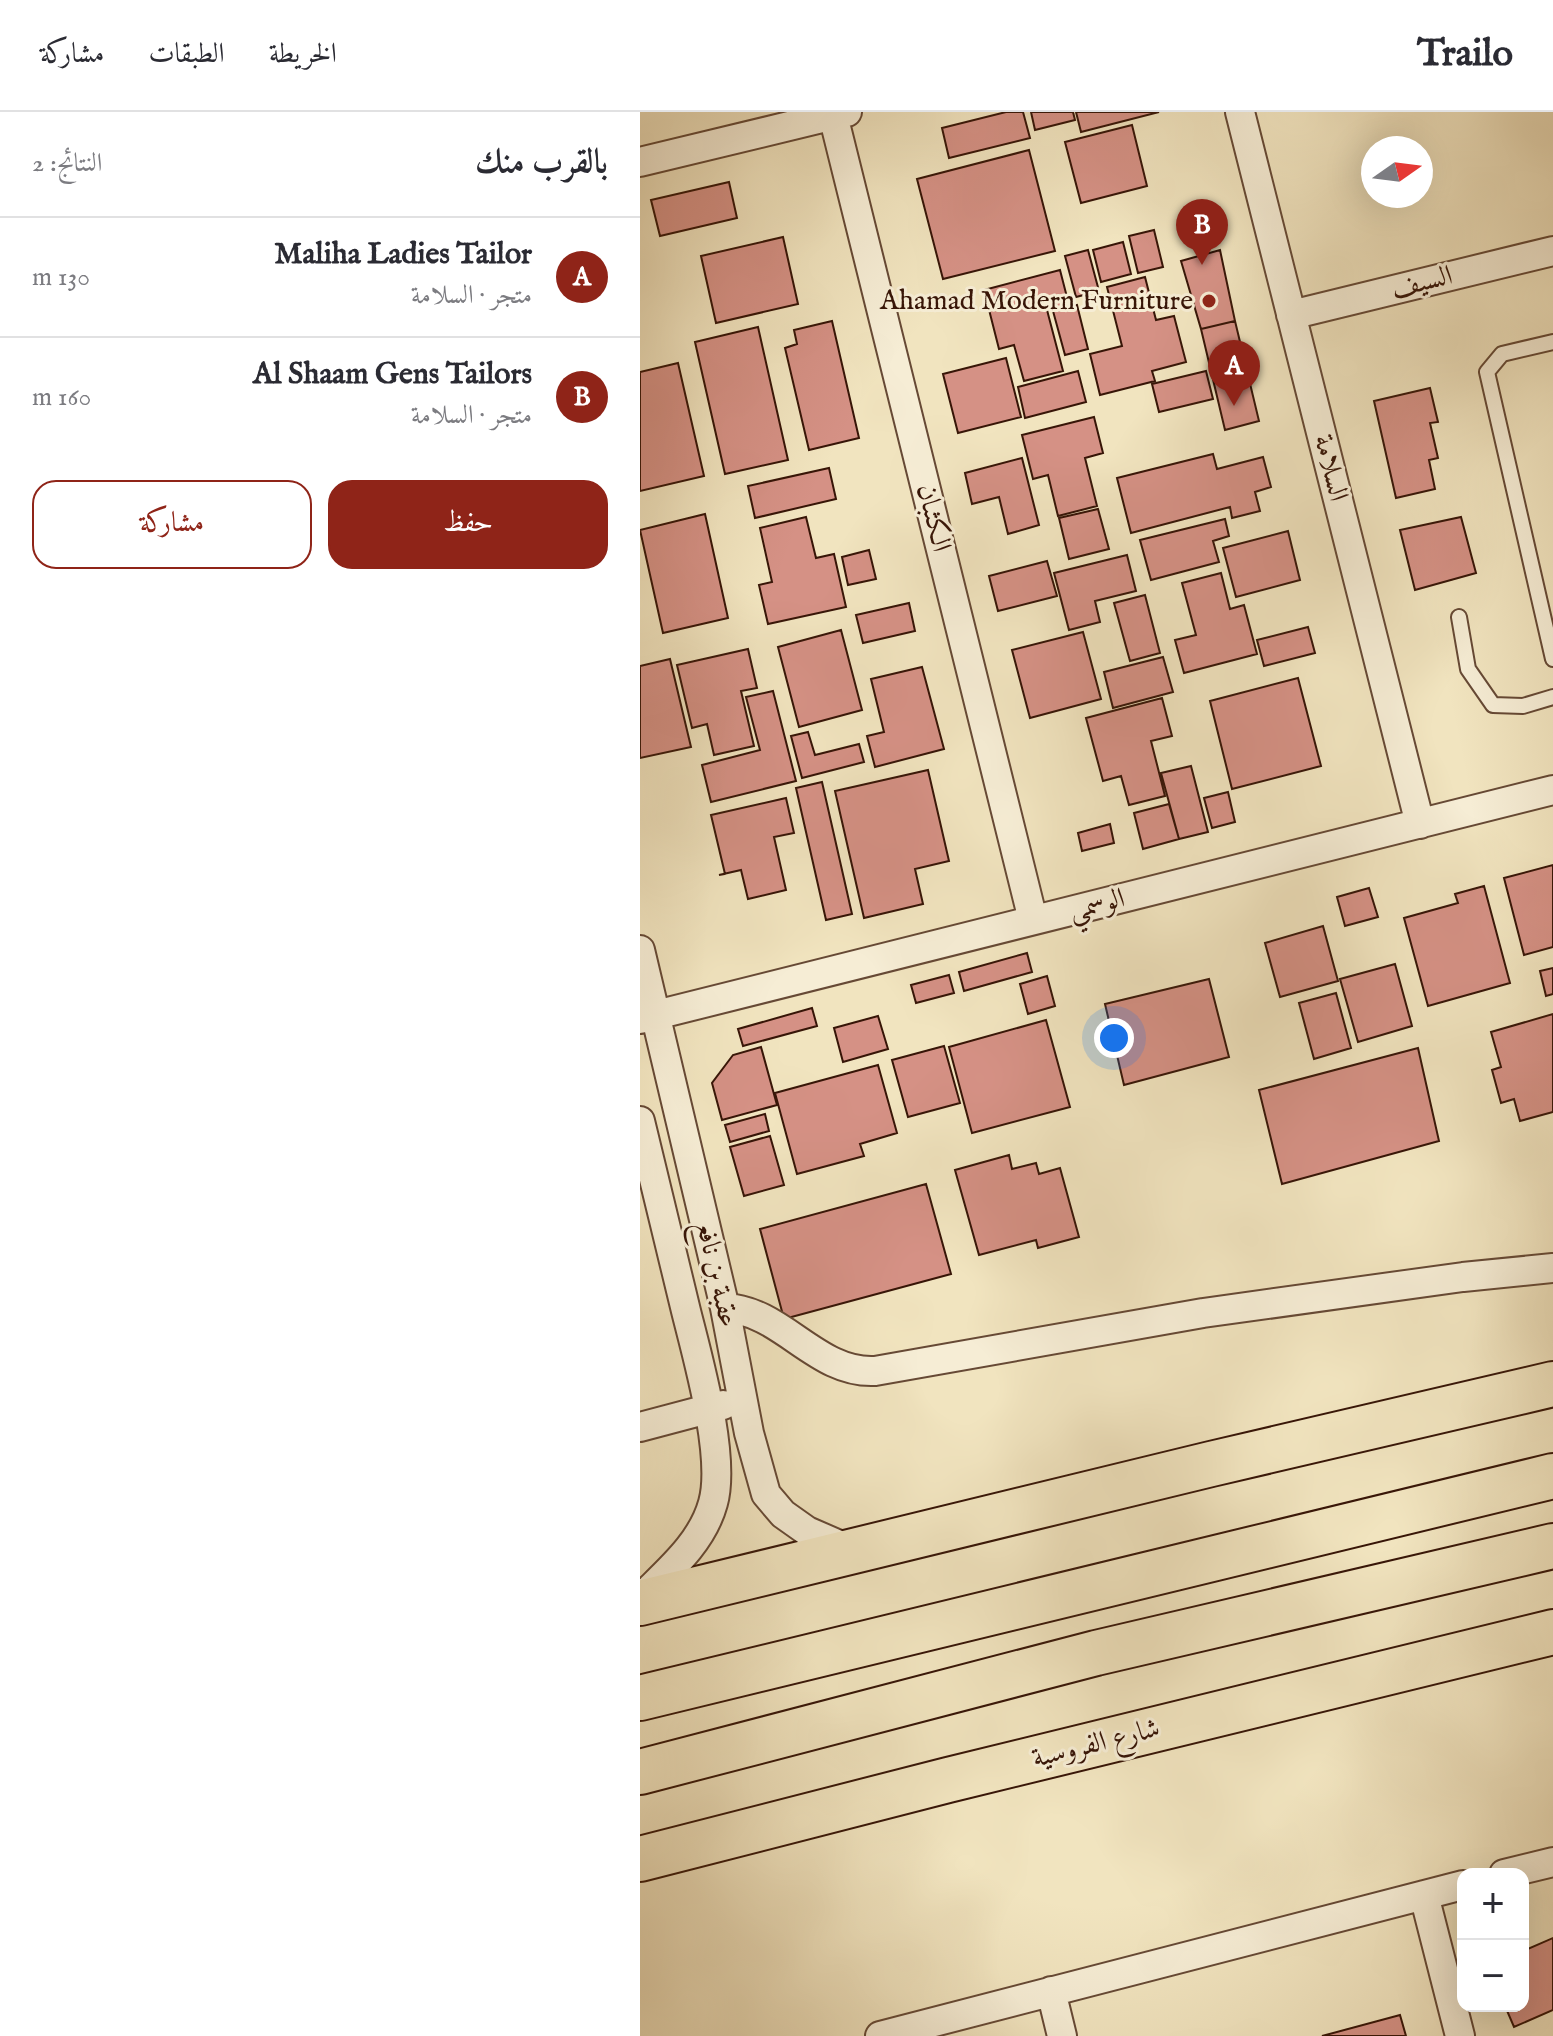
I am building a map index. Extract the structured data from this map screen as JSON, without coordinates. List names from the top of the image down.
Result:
{
  "streets": {
    "main road": ["شارع الفروسية"],
    "street": [
      "السيف",
      "السلامة",
      "الكثبان",
      "الوسمي",
      "عقبة بن نافع"
    ]
  },
  "crossings": [
    ["السيف", "السلامة"],
    ["السلامة", "الوسمي"],
    ["الكثبان", "الوسمي"],
    ["الوسمي", "عقبة بن نافع"]
  ],
  "places": ["Ahamad Modern Furniture"],
  "north": "right",
  "page": {
    "header": "Trailo",
    "nav": ["الخريطة", "الطبقات", "مشاركة"],
    "heading": ["بالقرب منك", "النتائج: 2"],
    "pins": ["B", "A"],
    "list": [
      {
        "mark": "A",
        "name": "Maliha Ladies Tailor",
        "note": "متجر · السلامة",
        "value": "130 m"
      },
      {
        "mark": "B",
        "name": "Al Shaam Gens Tailors",
        "note": "متجر · السلامة",
        "value": "160 m"
      }
    ],
    "buttons": ["حفظ", "مشاركة"],
    "map_buttons": ["+", "−"]
  }
}
